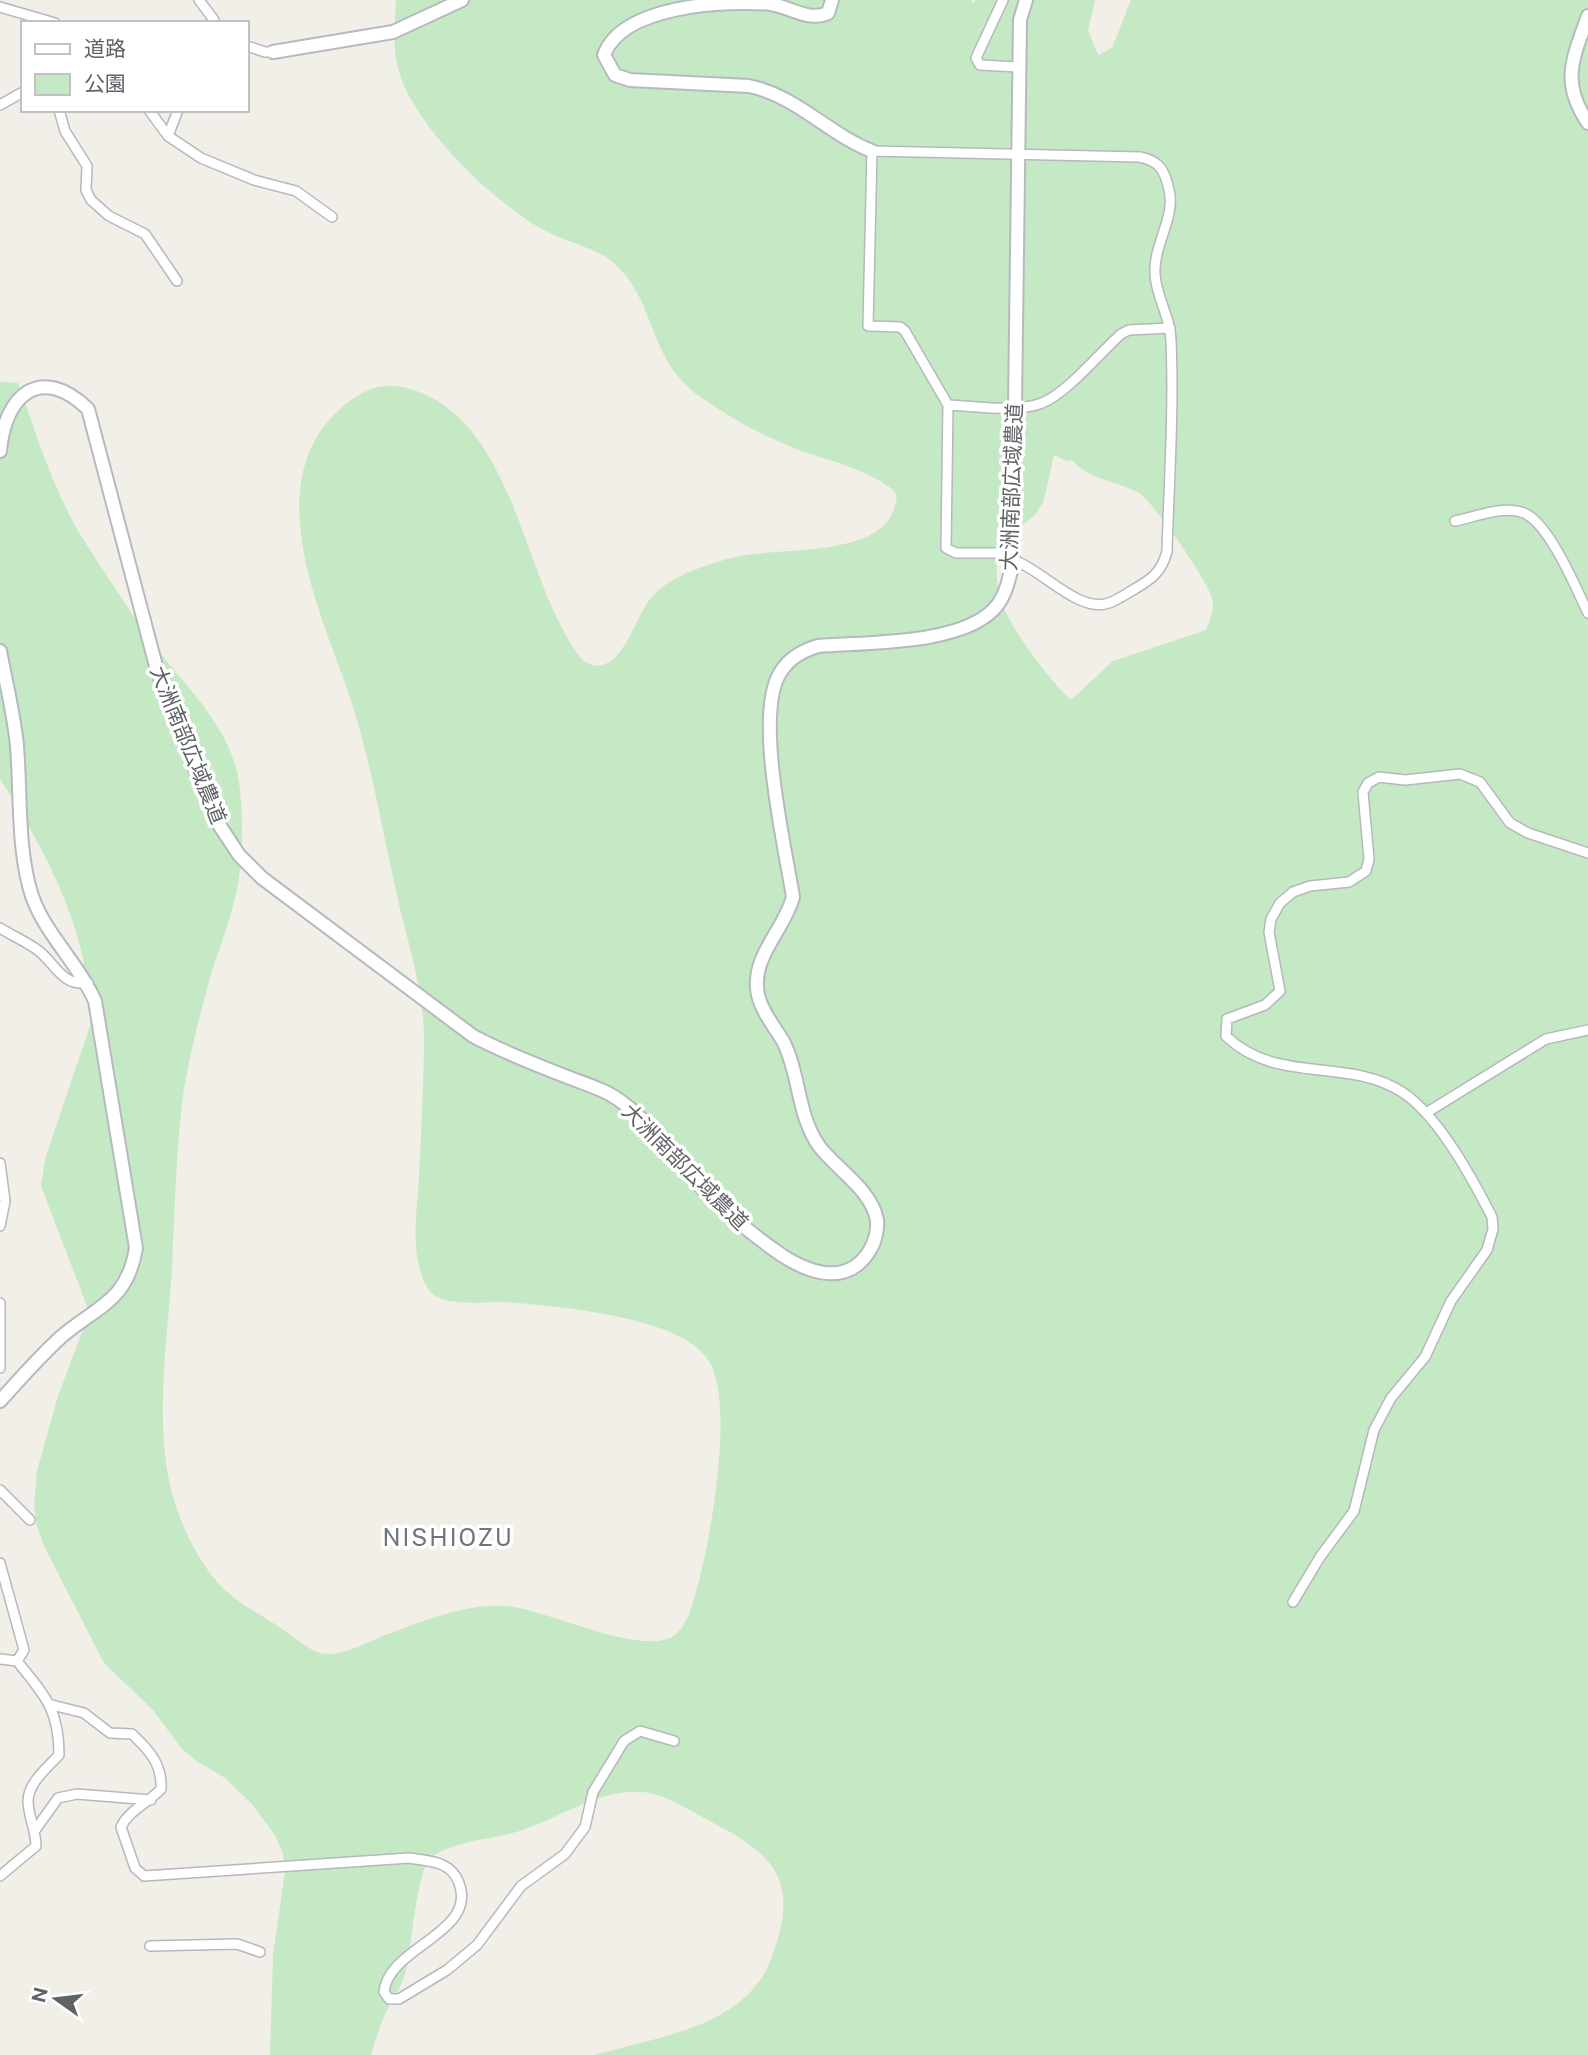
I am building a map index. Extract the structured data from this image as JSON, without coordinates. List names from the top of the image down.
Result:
{
  "streets": {
    "street": ["大洲南部広域農道"]
  },
  "districts": ["NISHIOZU"],
  "legend": ["道路", "公園"],
  "north": "left"
}
